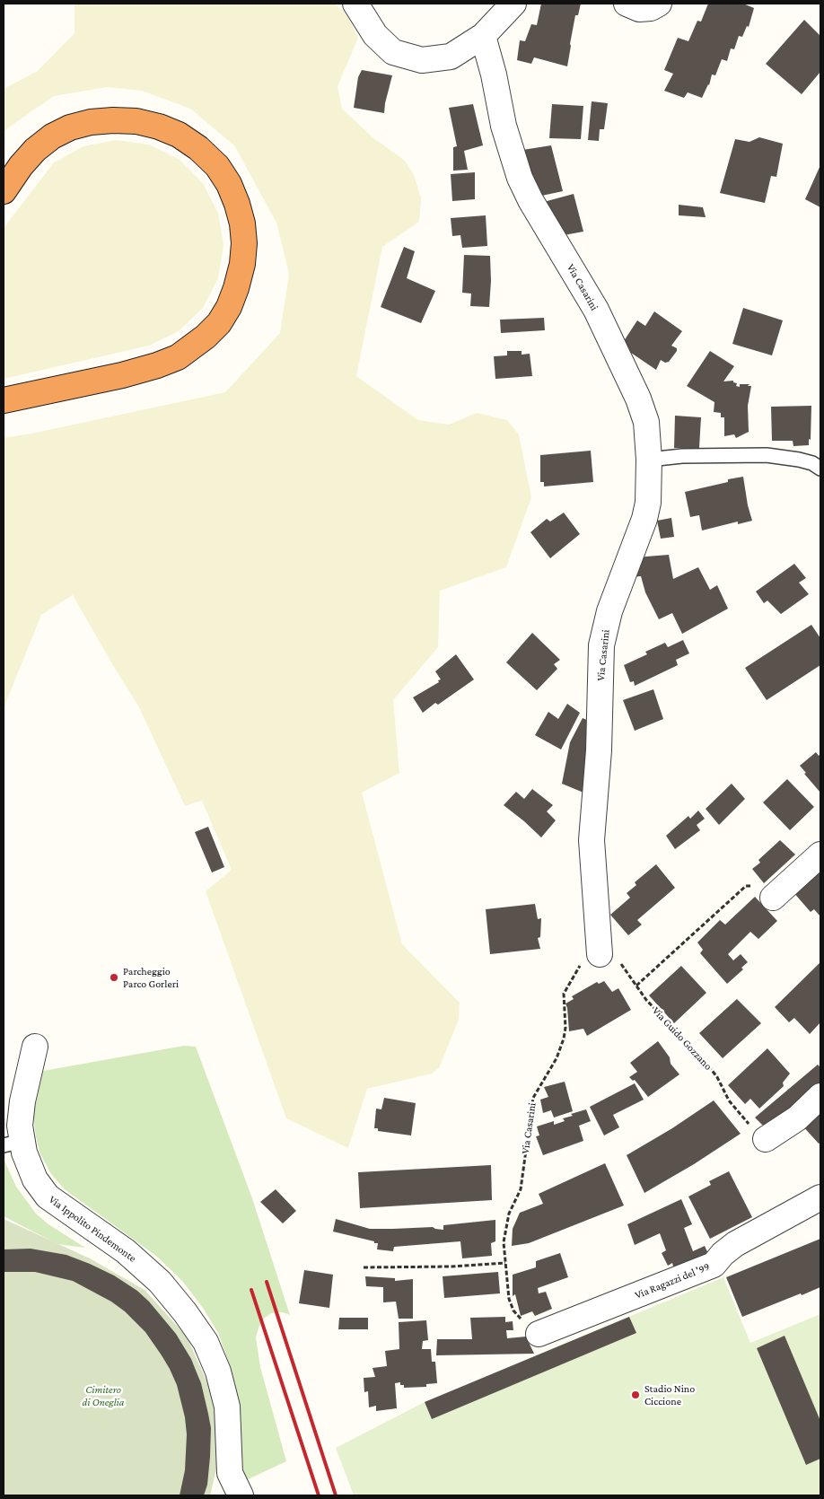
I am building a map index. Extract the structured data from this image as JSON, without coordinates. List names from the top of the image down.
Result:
{
  "streets": {
    "street": ["Via Casarini", "Via Ippolito Pindemonte", "Via Ragazzi del '99"],
    "path": ["Via Guido Gozzano"]
  },
  "crossings": [
    ["Via Casarini", "Via Guido Gozzano"],
    ["Via Casarini", "Via Ragazzi del '99"]
  ],
  "parks": ["Cimitero di Oneglia"],
  "places": ["Parcheggio Parco Gorleri", "Stadio Nino Ciccione"]
}
